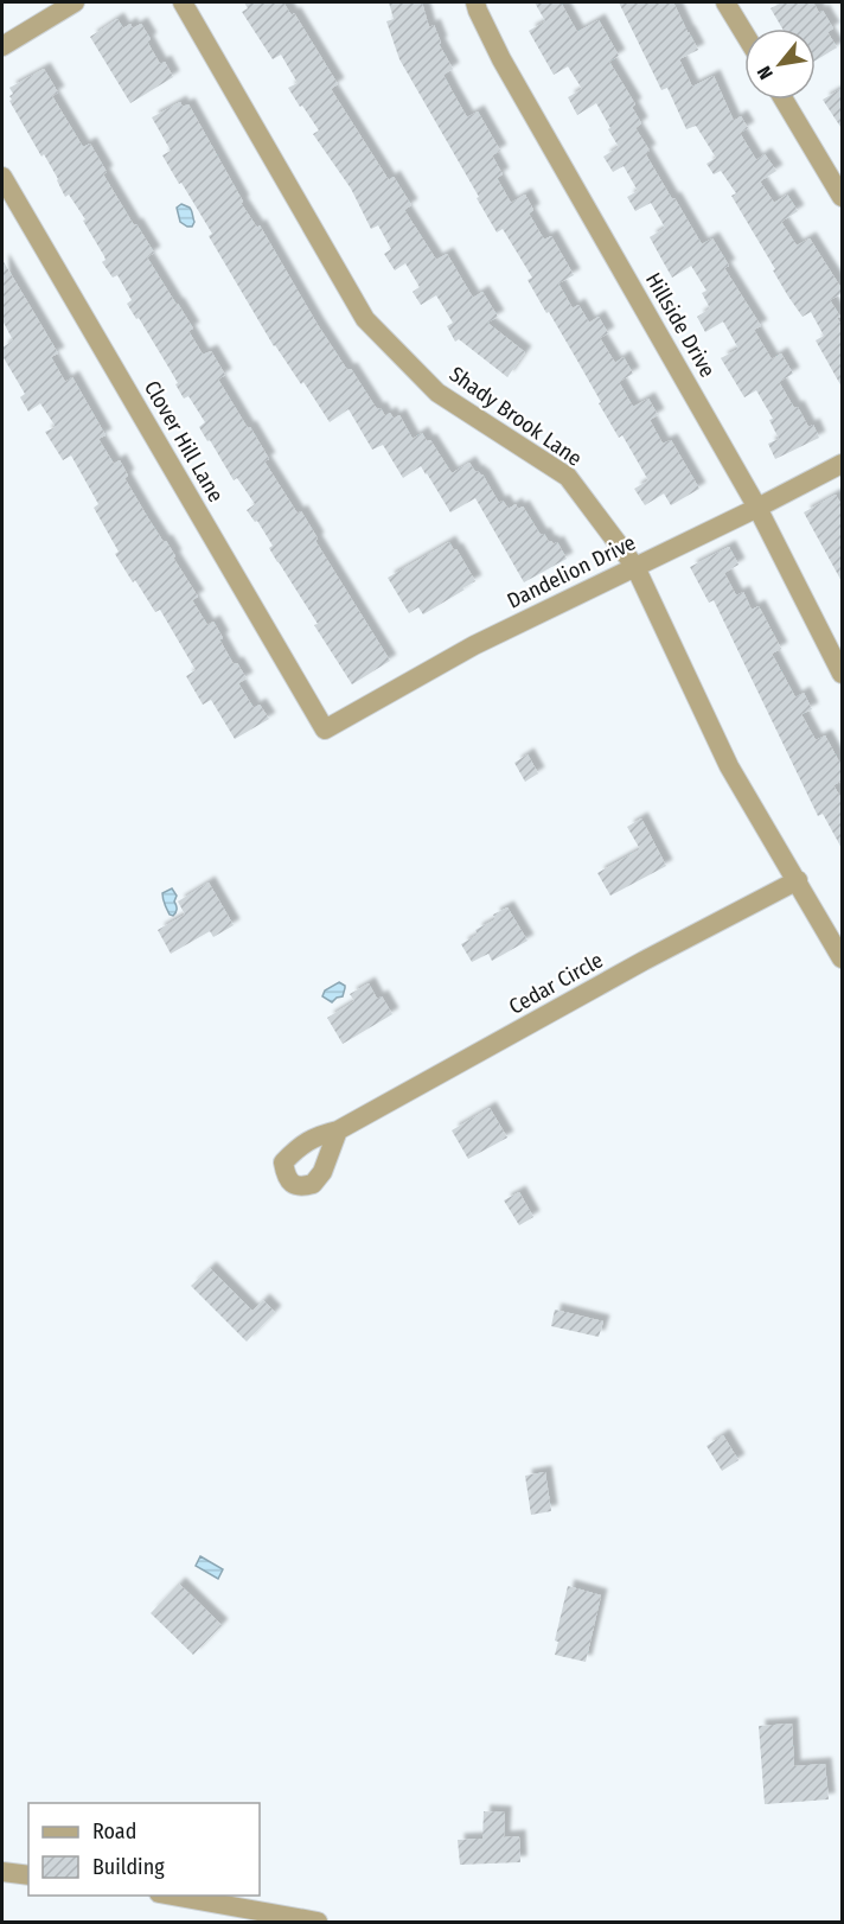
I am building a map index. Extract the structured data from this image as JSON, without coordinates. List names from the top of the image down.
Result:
{
  "streets": {
    "street": [
      "Hillside Drive",
      "Shady Brook Lane",
      "Clover Hill Lane",
      "Dandelion Drive",
      "Cedar Circle"
    ]
  },
  "crossings": [
    ["Hillside Drive", "Dandelion Drive"],
    ["Shady Brook Lane", "Dandelion Drive"],
    ["Shady Brook Lane", "Cedar Circle"],
    ["Clover Hill Lane", "Dandelion Drive"]
  ],
  "legend": ["Road", "Building"],
  "north": "bottom left"
}
